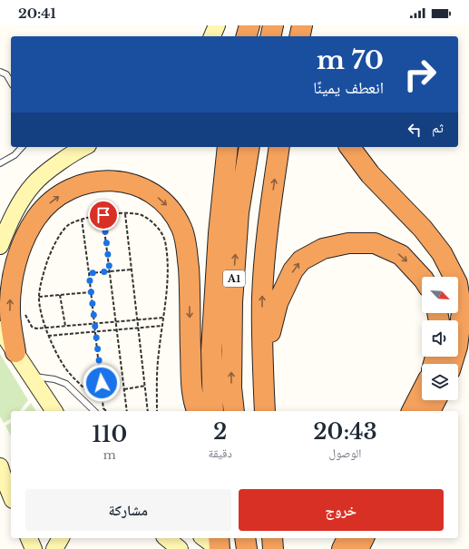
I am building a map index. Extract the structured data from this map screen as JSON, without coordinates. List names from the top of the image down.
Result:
{
  "streets": {
    "highway": ["A1"]
  },
  "north": "bottom right",
  "page": {
    "status": "20:41",
    "turn": ["70 m", "انعطف يمينًا"],
    "then": "ثم",
    "eta": [
      "20:43",
      "الوصول",
      "2",
      "دقيقة",
      "110",
      "m"
    ],
    "buttons": ["خروج", "مشاركة"]
  }
}
